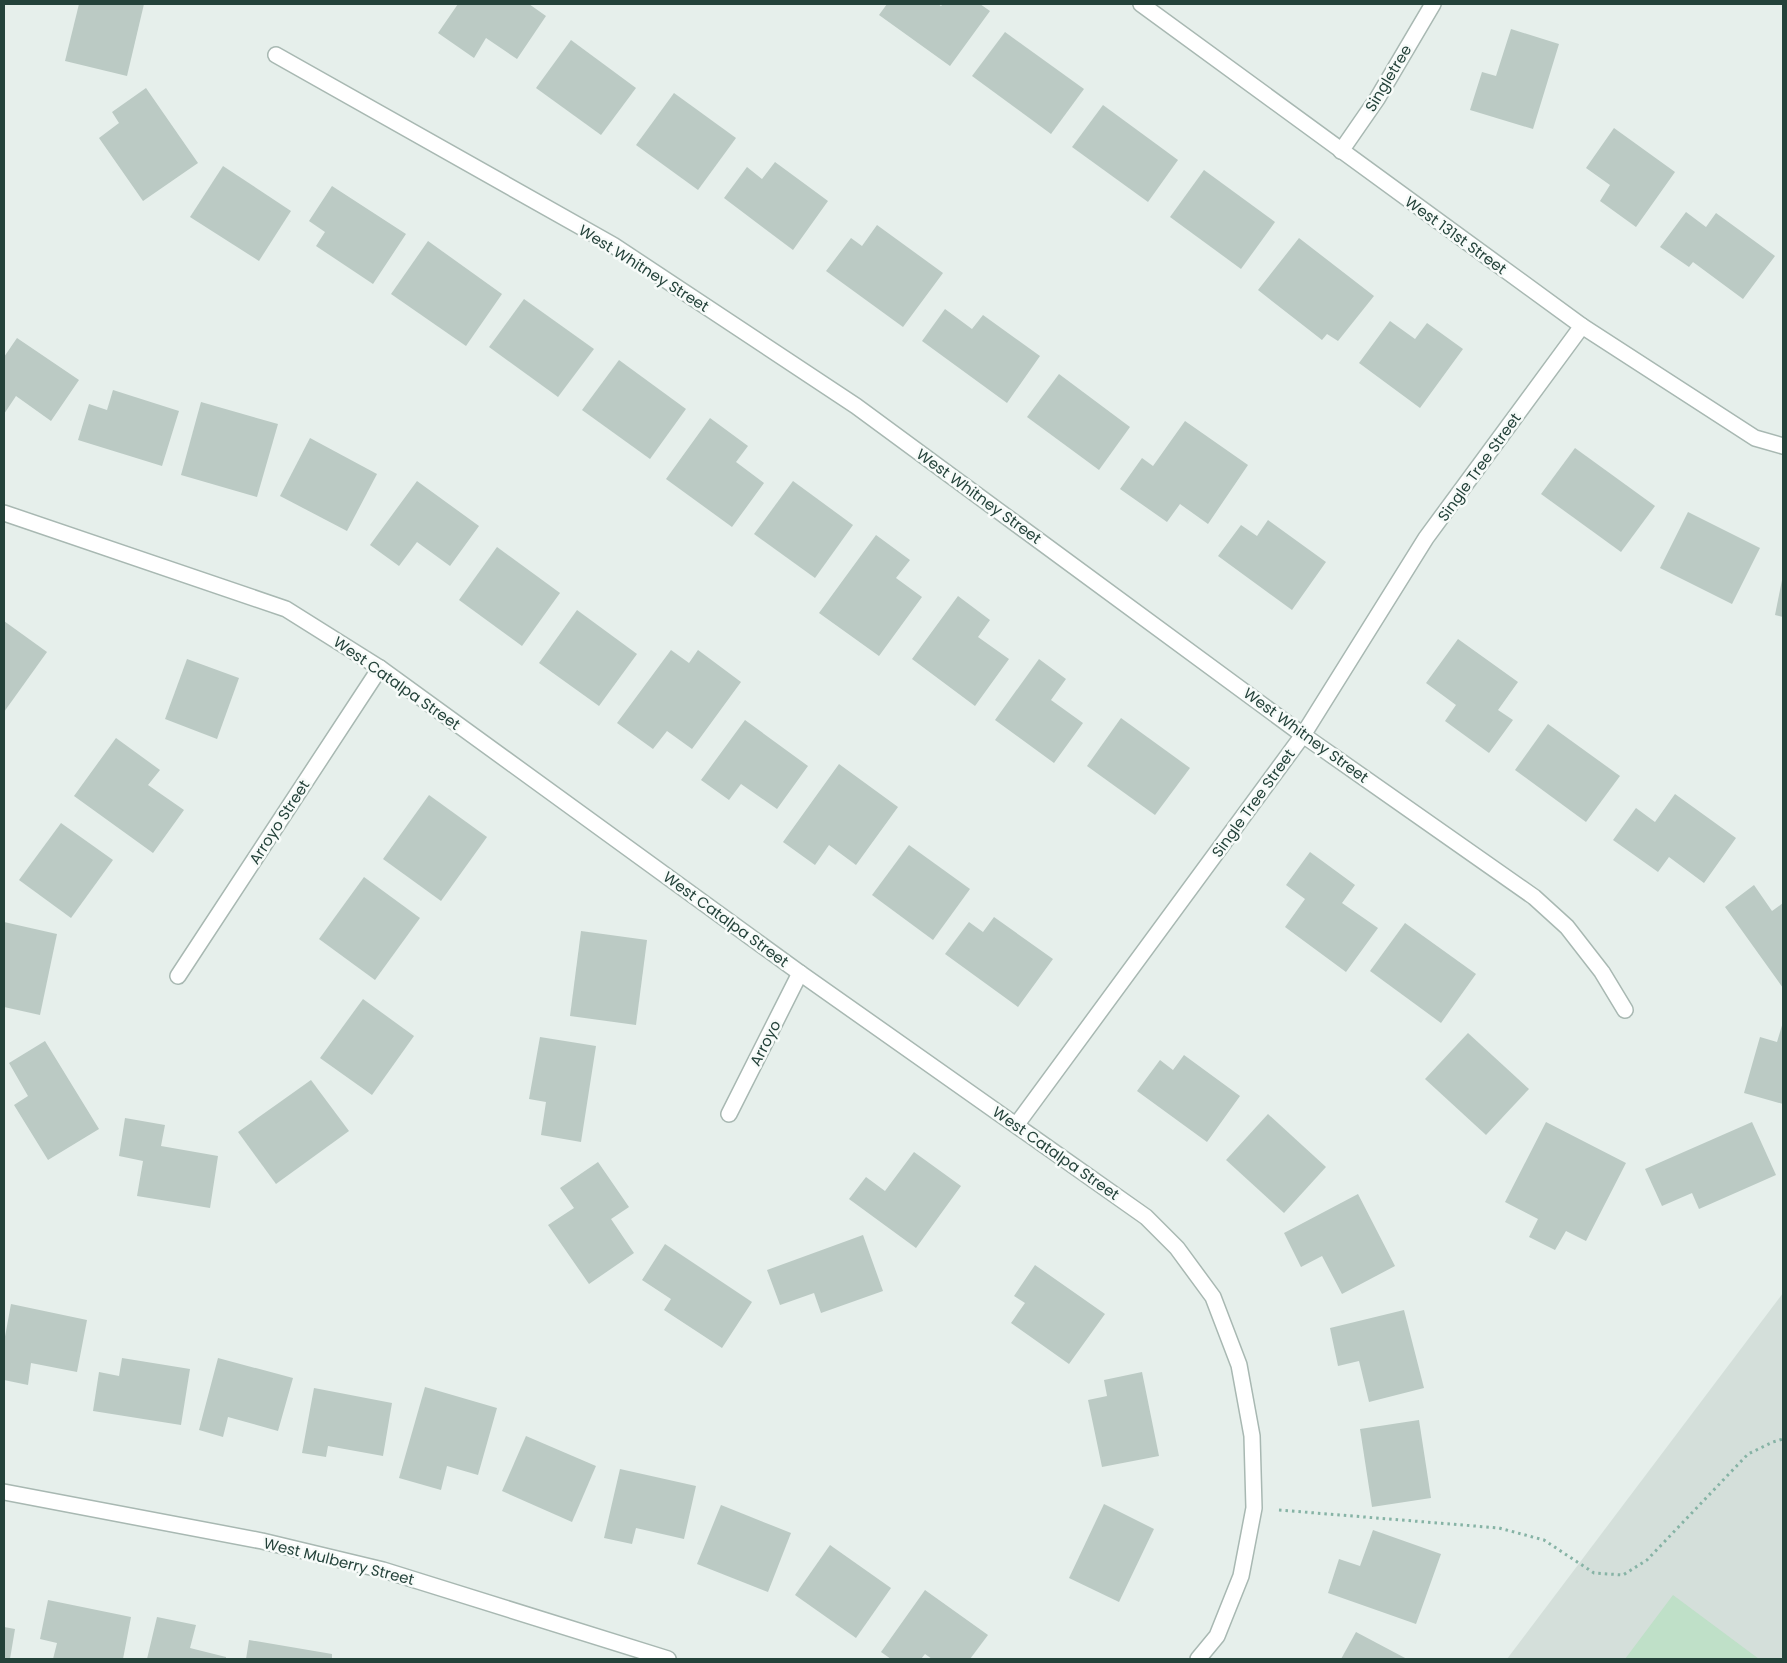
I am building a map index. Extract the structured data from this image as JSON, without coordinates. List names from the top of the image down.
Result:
{
  "streets": {
    "street": [
      "Singletree",
      "West 131st Street",
      "West Whitney Street",
      "Single Tree Street",
      "West Catalpa Street",
      "Arroyo Street",
      "Arroyo",
      "West Mulberry Street"
    ]
  },
  "crossings": [
    ["Singletree", "West 131st Street"],
    ["West 131st Street", "Single Tree Street"],
    ["West Whitney Street", "Single Tree Street"],
    ["Single Tree Street", "West Catalpa Street"],
    ["West Catalpa Street", "Arroyo Street"],
    ["West Catalpa Street", "Arroyo"]
  ]
}
